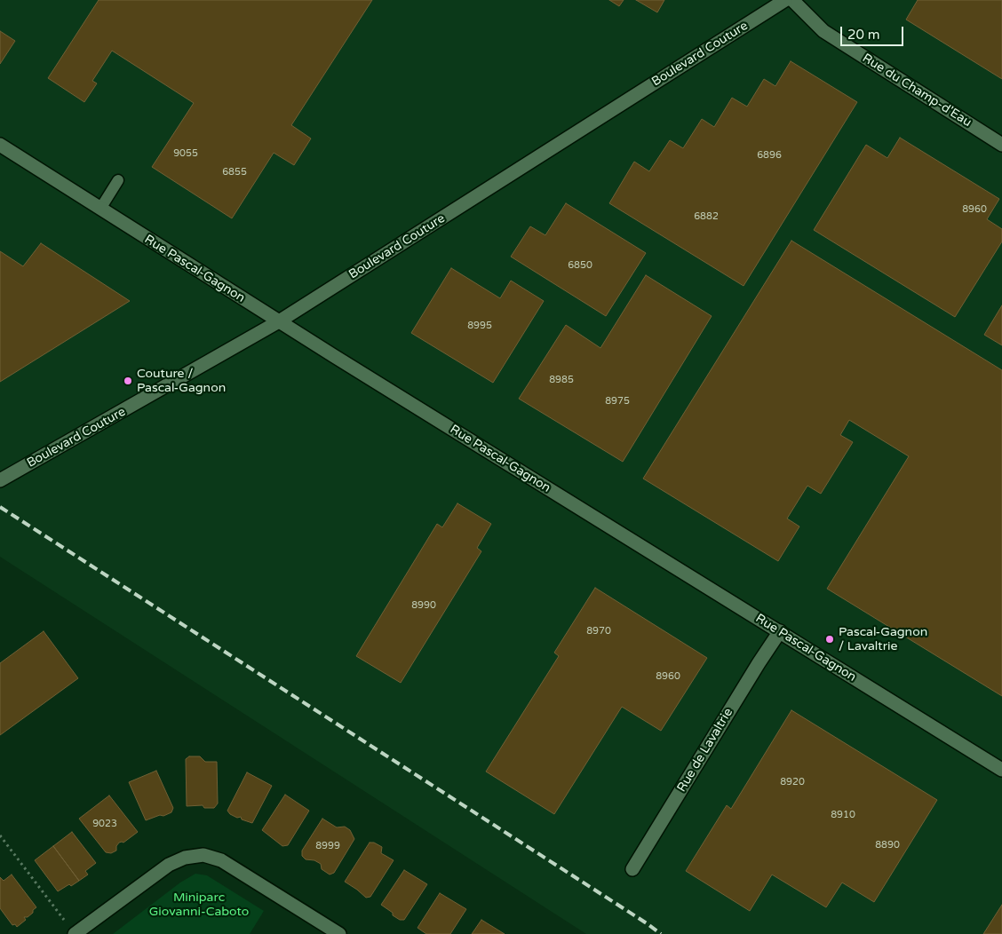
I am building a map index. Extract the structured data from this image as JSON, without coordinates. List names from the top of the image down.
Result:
{
  "streets": {
    "street": [
      "Boulevard Couture",
      "Rue du Champ-d'Eau",
      "Rue Pascal-Gagnon",
      "Rue de Lavaltrie"
    ]
  },
  "crossings": [
    ["Boulevard Couture", "Rue Pascal-Gagnon"],
    ["Rue Pascal-Gagnon", "Rue de Lavaltrie"]
  ],
  "parks": ["Miniparc Giovanni-Caboto"],
  "places": ["Couture / Pascal-Gagnon", "Pascal-Gagnon / Lavaltrie"],
  "house_numbers": [
    "9055",
    "6896",
    "6855",
    "8960",
    "6882",
    "6850",
    "8995",
    "8985",
    "8975",
    "8990",
    "8970",
    "8960",
    "8920",
    "8910",
    "9023",
    "8890",
    "8999"
  ],
  "scale_bar": "20 m"
}
